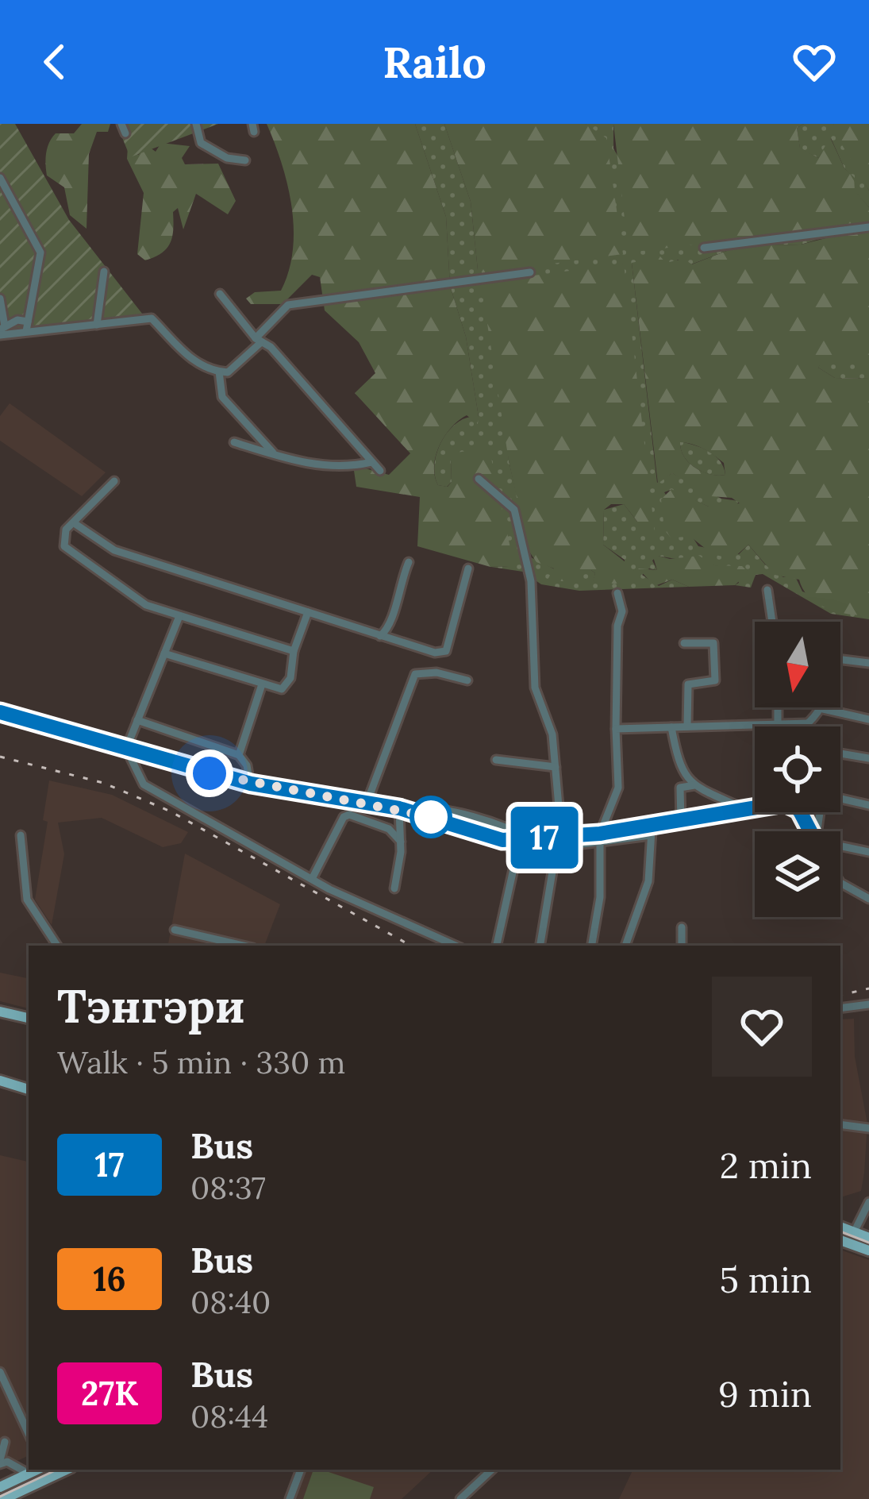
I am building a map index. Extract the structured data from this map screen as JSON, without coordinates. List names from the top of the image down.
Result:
{
  "lines": ["bus line 17"],
  "north": "bottom",
  "page": {
    "header": "Railo",
    "on_map": "17",
    "heading": ["Тэнгэри", "Walk · 5 min · 330 m"],
    "list": [
      {
        "mark": "17",
        "name": "Bus",
        "note": "08:37",
        "value": "2 min"
      },
      {
        "mark": "16",
        "name": "Bus",
        "note": "08:40",
        "value": "5 min"
      },
      {
        "mark": "27К",
        "name": "Bus",
        "note": "08:44",
        "value": "9 min"
      }
    ]
  }
}
